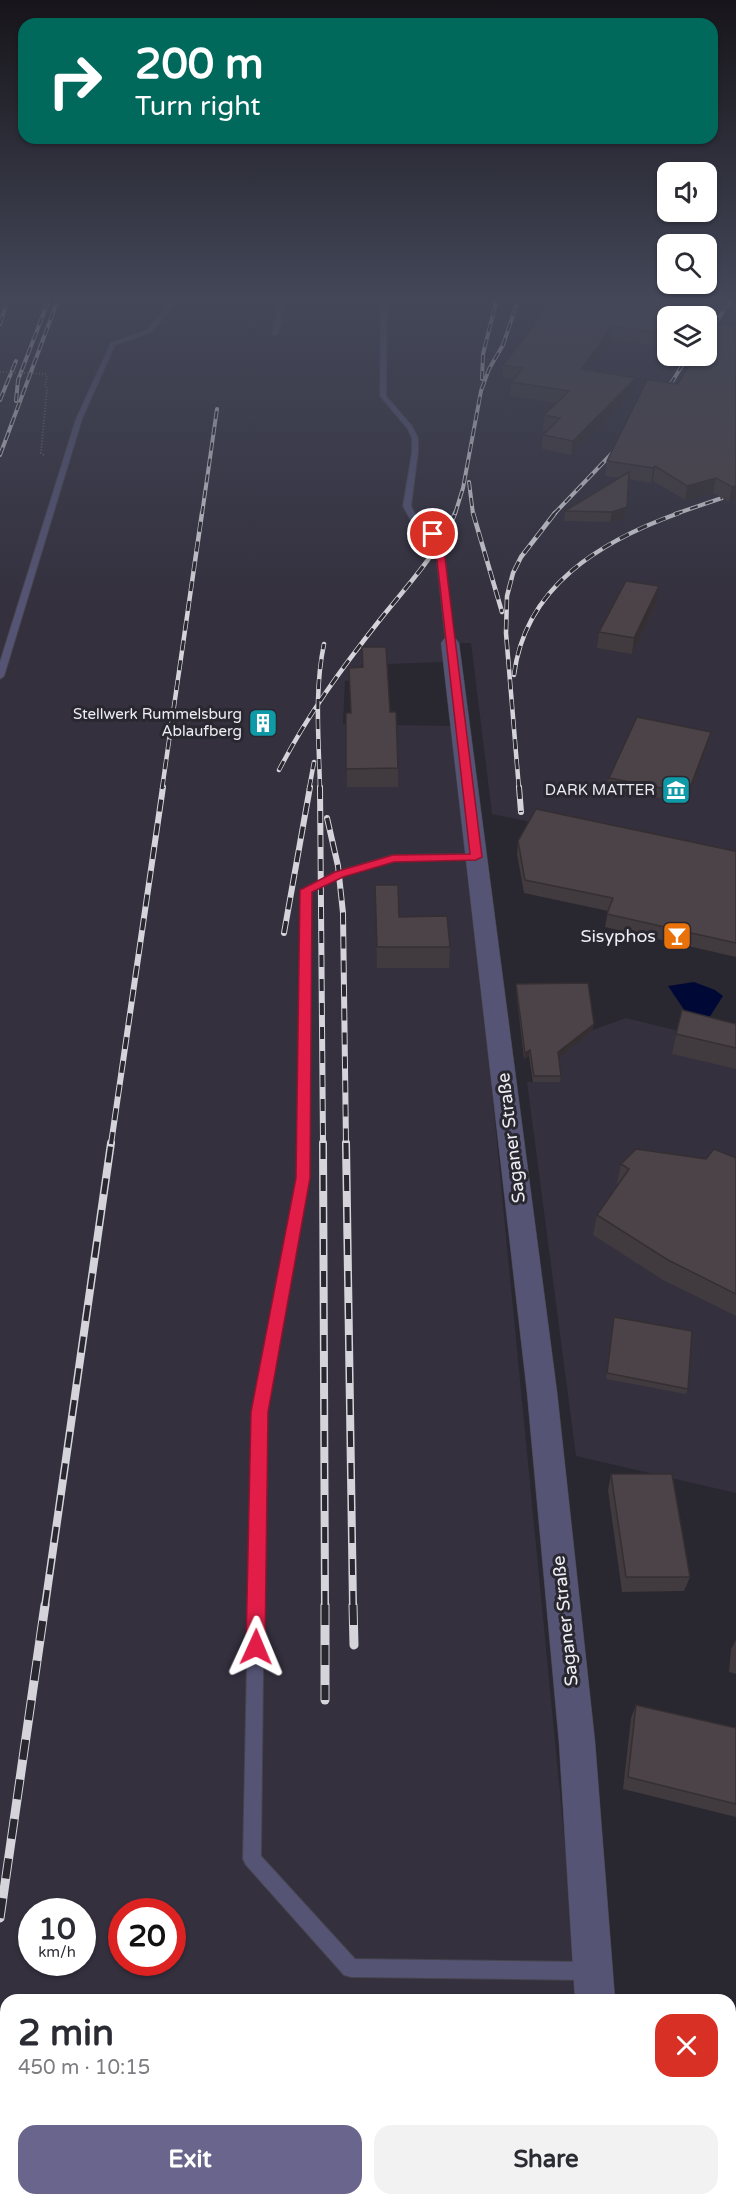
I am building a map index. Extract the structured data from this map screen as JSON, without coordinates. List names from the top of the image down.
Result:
{
  "streets": {
    "street": ["Saganer Straße"]
  },
  "places": {
    "building": ["Stellwerk Rummelsburg Ablaufberg"],
    "museum": ["DARK MATTER"],
    "bar": ["Sisyphos"]
  },
  "page": {
    "turn": ["200 m", "Turn right"],
    "speed": "10 km/h",
    "limit": "20",
    "heading": ["2 min", "450 m · 10:15"],
    "buttons": ["Exit", "Share"]
  }
}
